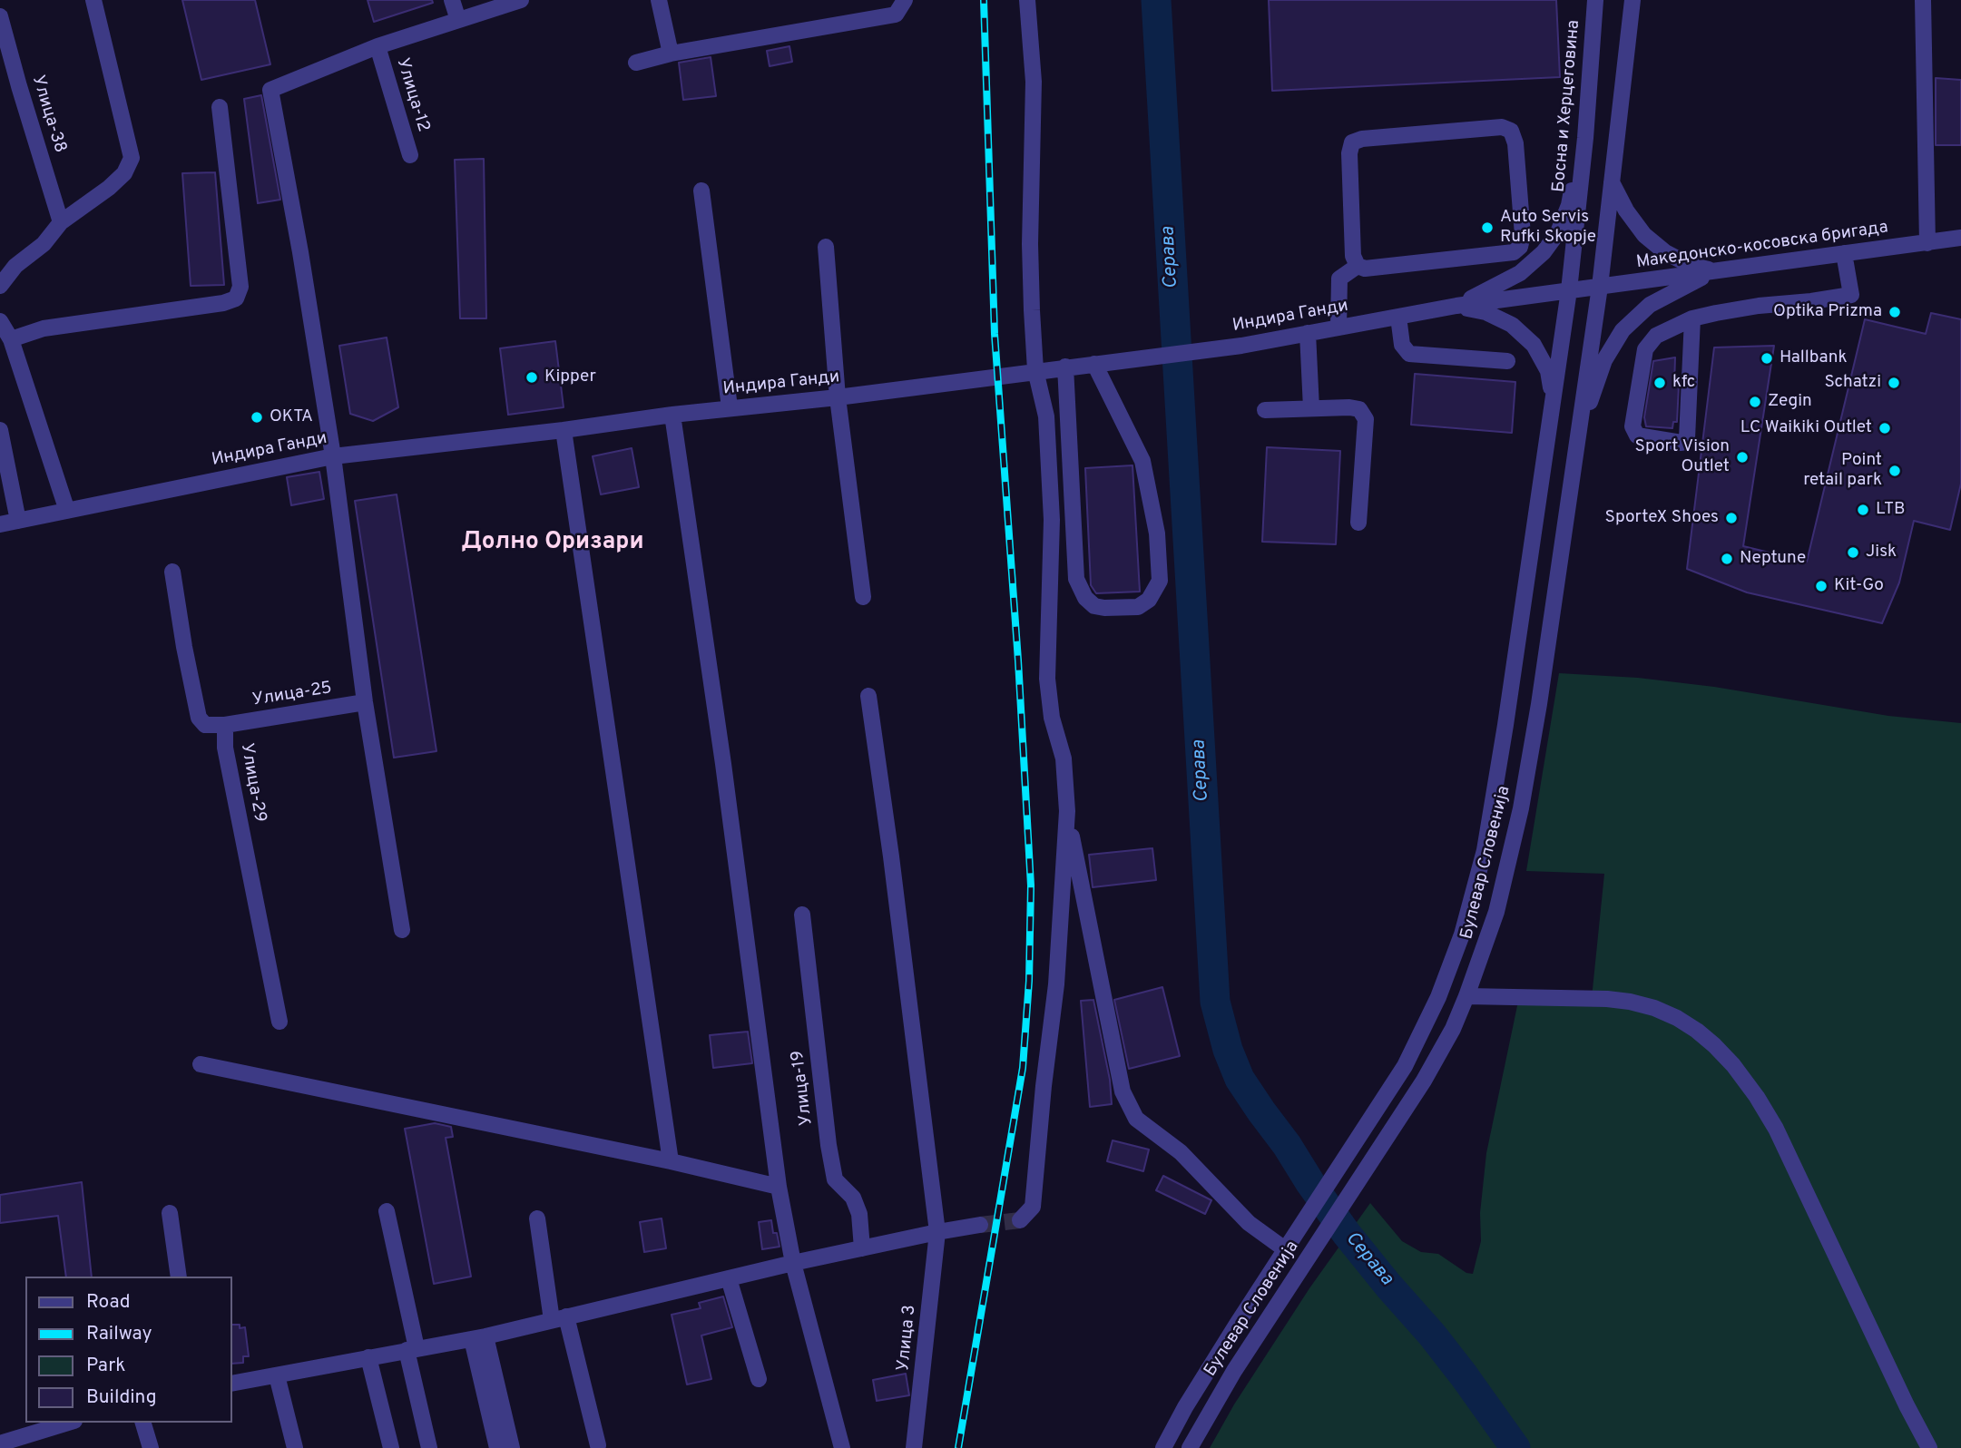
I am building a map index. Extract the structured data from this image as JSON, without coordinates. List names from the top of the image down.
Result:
{
  "streets": {
    "street": [
      "Улица-12",
      "Босна и Херцеговина",
      "Улица-38",
      "Македонско-косовска бригада",
      "Индира Ганди",
      "Улица-25",
      "Улица-29",
      "Булевар Словенија",
      "Улица-19",
      "Улица 3"
    ]
  },
  "crossings": [
    ["Босна и Херцеговина", "Македонско-косовска бригада"],
    ["Босна и Херцеговина", "Индира Ганди"],
    ["Босна и Херцеговина", "Булевар Словенија"],
    ["Македонско-косовска бригада", "Индира Ганди"],
    ["Македонско-косовска бригада", "Булевар Словенија"],
    ["Индира Ганди", "Булевар Словенија"],
    ["Улица-25", "Улица-29"]
  ],
  "districts": ["Долно Оризари"],
  "water": ["Серава"],
  "places": [
    "Auto Servis Rufki Skopje",
    "Optika Prizma",
    "Hallbank",
    "Kipper",
    "kfc",
    "Schatzi",
    "Zegin",
    "ОКТА",
    "LC Waikiki Outlet",
    "Sport Vision Outlet",
    "Point retail park",
    "LTB",
    "SporteX Shoes",
    "Jisk",
    "Neptune",
    "Kit-Go"
  ],
  "legend": [
    "Road",
    "Railway",
    "Park",
    "Building"
  ]
}
